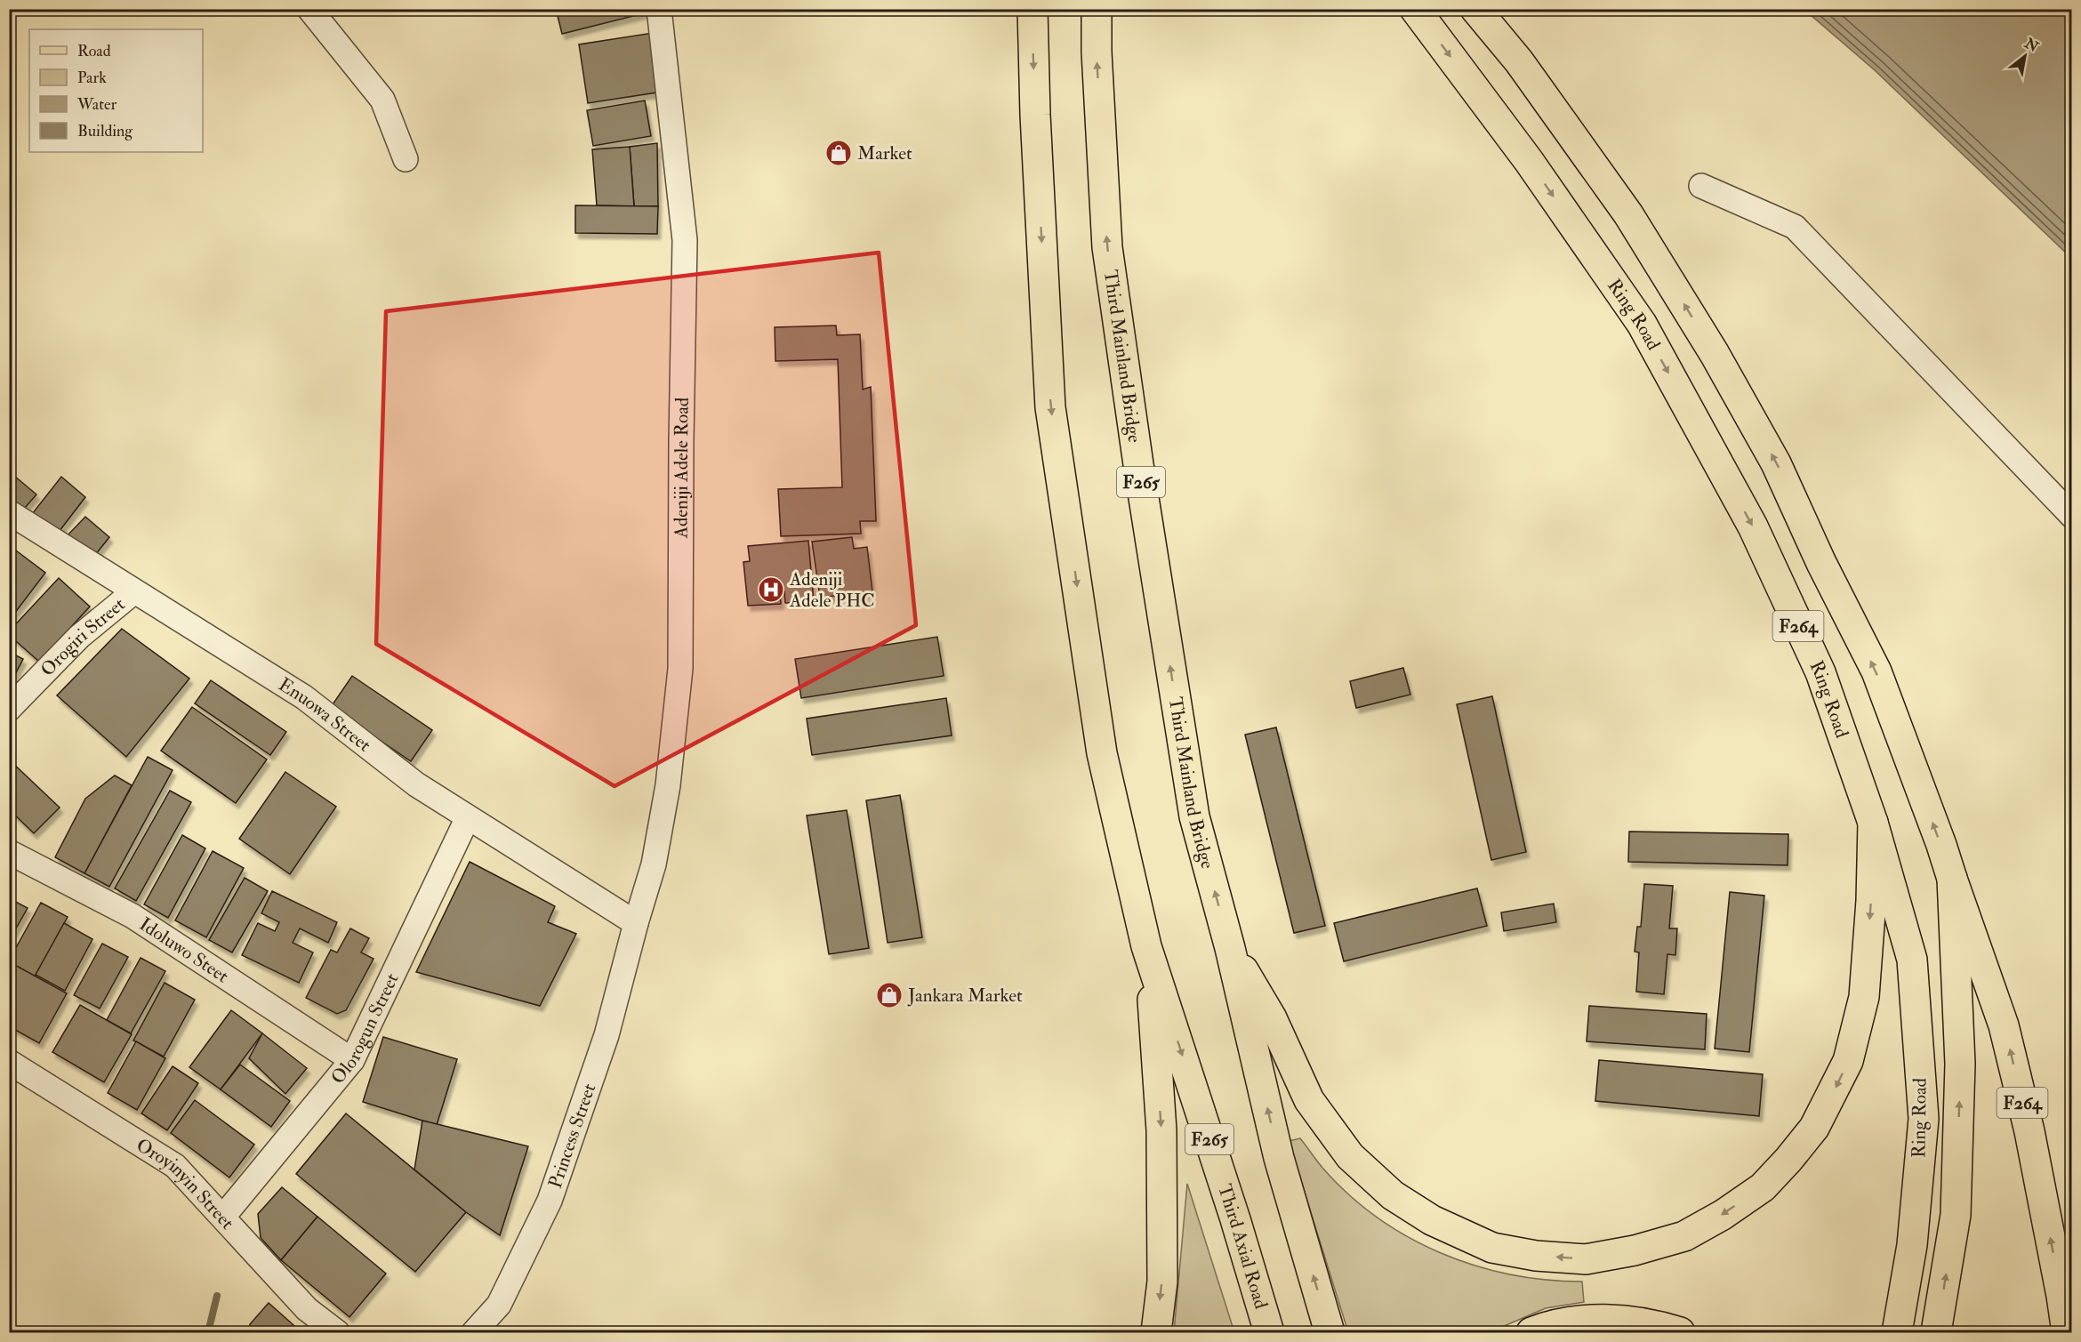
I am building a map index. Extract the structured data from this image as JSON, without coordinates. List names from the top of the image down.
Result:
{
  "streets": {
    "main road": [
      "Ring Road",
      "Third Mainland Bridge",
      "F265",
      "F264",
      "Third Axial Road"
    ],
    "street": [
      "Adeniji Adele Road",
      "Orogiri Street",
      "Enuowa Street",
      "Idoluwo Steet",
      "Olorogun Street",
      "Princess Street",
      "Oroyinyin Street"
    ]
  },
  "crossings": [
    ["Third Mainland Bridge", "F265"],
    ["Adeniji Adele Road", "Enuowa Street"],
    ["Adeniji Adele Road", "Princess Street"],
    ["F265", "Third Axial Road"],
    ["Orogiri Street", "Enuowa Street"],
    ["Enuowa Street", "Olorogun Street"],
    ["Enuowa Street", "Princess Street"],
    ["Idoluwo Steet", "Olorogun Street"],
    ["Olorogun Street", "Oroyinyin Street"]
  ],
  "places": {
    "shop": ["Market", "Jankara Market"],
    "hospital": ["Adeniji Adele PHC"]
  },
  "legend": [
    "Road",
    "Park",
    "Water",
    "Building"
  ],
  "north": "top right"
}
